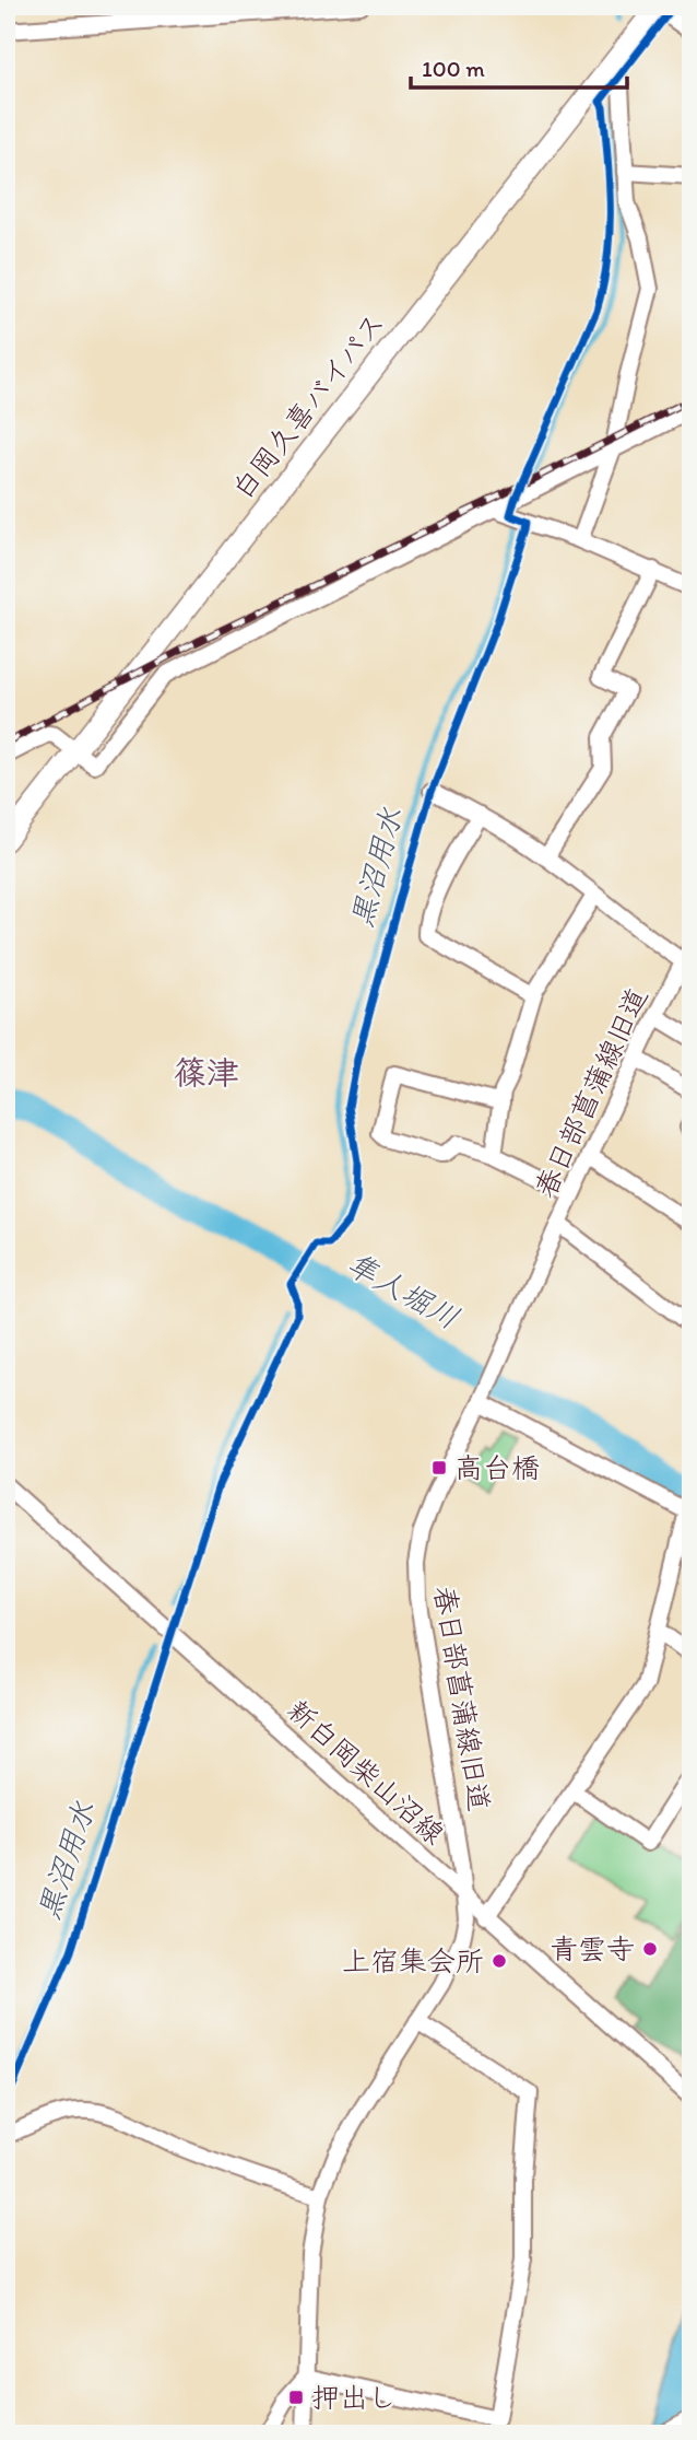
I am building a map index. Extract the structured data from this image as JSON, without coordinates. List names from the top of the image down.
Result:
{
  "streets": {
    "main road": ["白岡久喜バイパス"],
    "street": ["春日部菖蒲線旧道", "新白岡柴山沼線"]
  },
  "crossings": [
    ["春日部菖蒲線旧道", "新白岡柴山沼線"]
  ],
  "districts": ["篠津"],
  "water": ["黒沼用水", "隼人堀川"],
  "places": {
    "transit": ["高台橋", "押出し"],
    "other": ["青雲寺", "上宿集会所"]
  },
  "scale_bar": "100 m"
}
